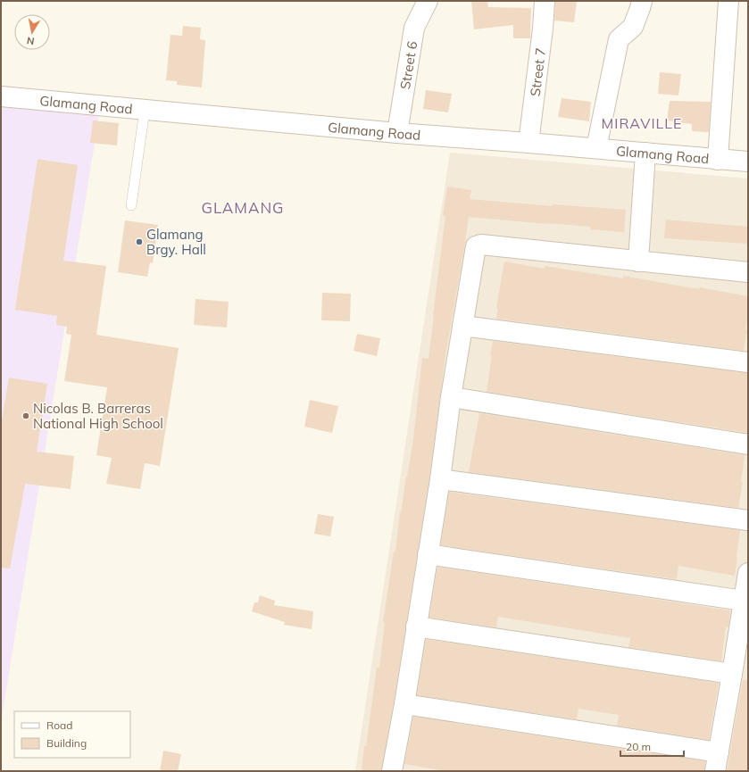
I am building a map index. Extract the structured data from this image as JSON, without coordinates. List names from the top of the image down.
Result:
{
  "streets": {
    "street": ["Street 6", "Street 7", "Glamang Road"]
  },
  "crossings": [
    ["Street 6", "Glamang Road"],
    ["Street 7", "Glamang Road"]
  ],
  "districts": ["MIRAVILLE", "GLAMANG"],
  "places": ["Glamang Brgy. Hall", "Nicolas B. Barreras National High School"],
  "legend": ["Road", "Building"],
  "scale_bar": "20 m",
  "north": "bottom"
}
